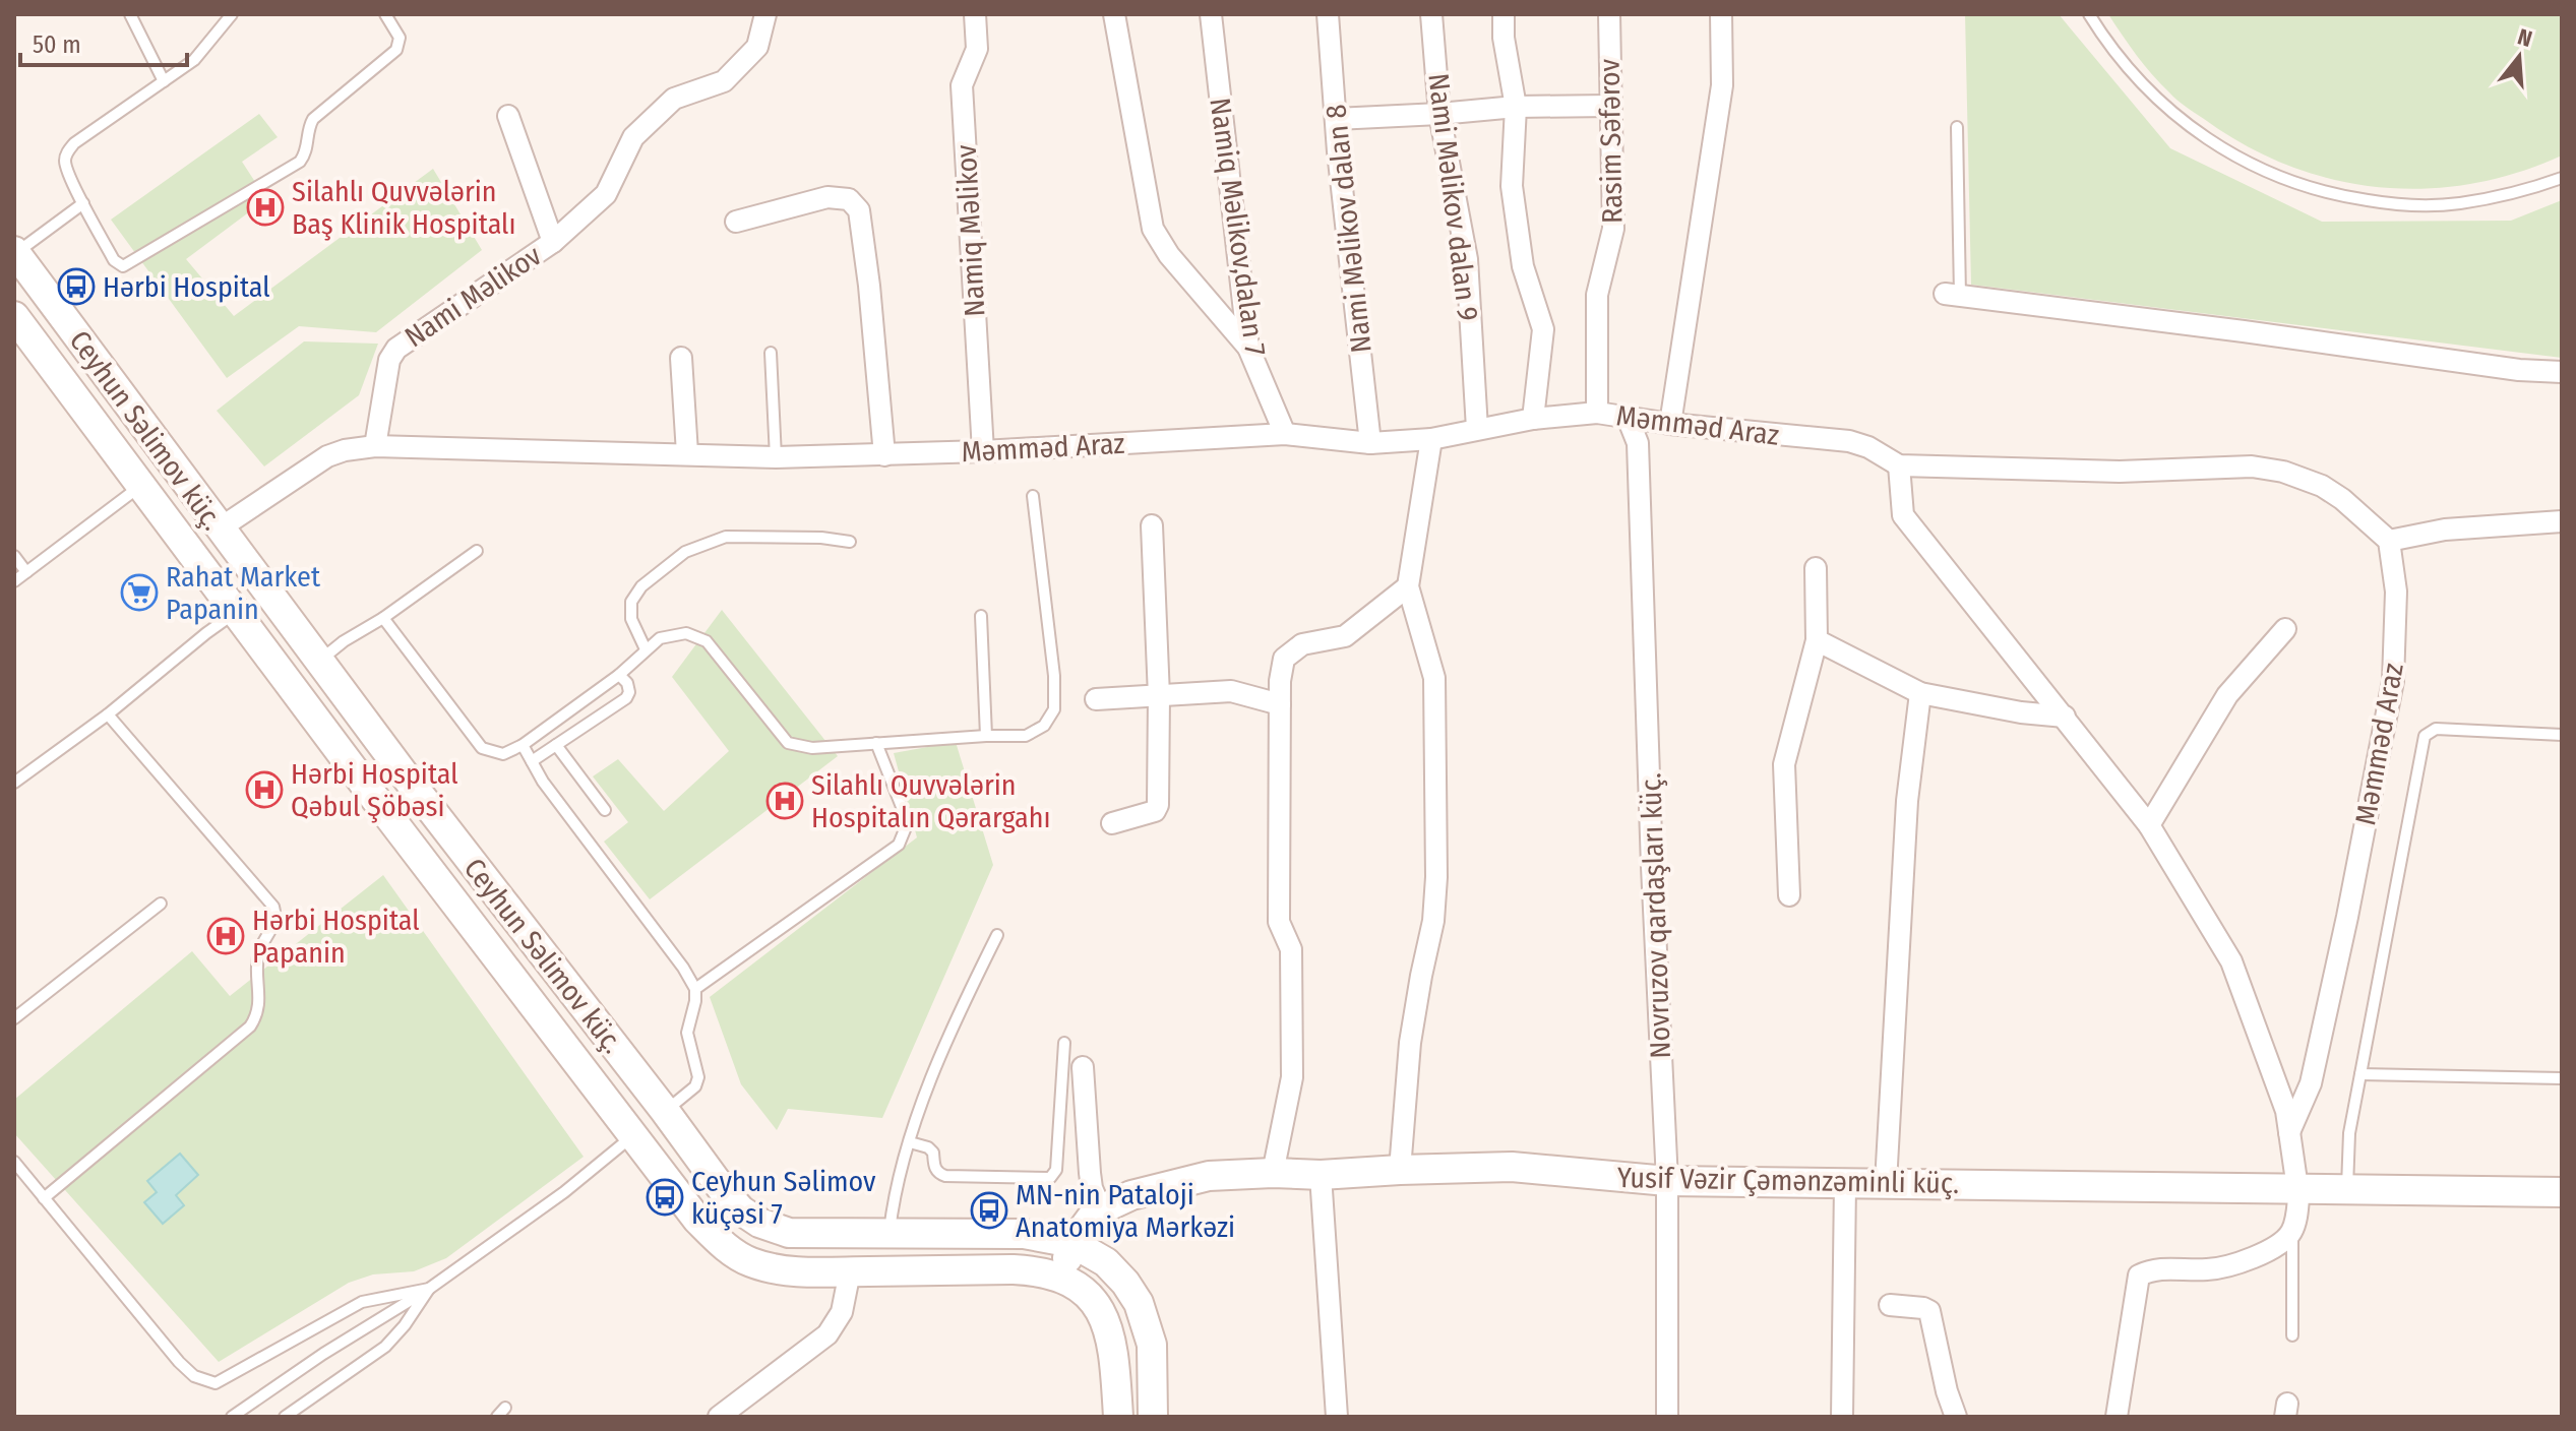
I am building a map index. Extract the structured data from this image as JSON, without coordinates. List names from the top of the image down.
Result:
{
  "streets": {
    "main road": ["Ceyhun Səlimov küç.", "Yusif Vəzir Çəmənzəminli küç."],
    "street": [
      "Rasim Səfərov",
      "Nami Məlikov dalan 9",
      "Namiq Məlikov,dalan 7",
      "Nami Məlikov dalan 8",
      "Namiq Məlikov",
      "Nami Məlikov",
      "Məmməd Araz",
      "Novruzov qardaşları küç."
    ]
  },
  "crossings": [
    ["Rasim Səfərov", "Məmməd Araz"],
    ["Nami Məlikov dalan 9", "Məmməd Araz"],
    ["Namiq Məlikov,dalan 7", "Məmməd Araz"],
    ["Nami Məlikov dalan 8", "Məmməd Araz"],
    ["Namiq Məlikov", "Məmməd Araz"],
    ["Nami Məlikov", "Məmməd Araz"],
    ["Məmməd Araz", "Ceyhun Səlimov küç."],
    ["Məmməd Araz", "Novruzov qardaşları küç."],
    ["Ceyhun Səlimov küç.", "Yusif Vəzir Çəmənzəminli küç."],
    ["Novruzov qardaşları küç.", "Yusif Vəzir Çəmənzəminli küç."]
  ],
  "places": {
    "hospital": [
      "Silahlı Quvvələrin Baş Klinik Hospitalı",
      "Hərbi Hospital Qəbul Şöbəsi",
      "Silahlı Quvvələrin Hospitalın Qərargahı",
      "Hərbi Hospital Papanin"
    ],
    "bus stop": ["Hərbi Hospital", "Ceyhun Səlimov küçəsi 7", "MN-nin Pataloji Anatomiya Mərkəzi"],
    "supermarket": ["Rahat Market Papanin"]
  },
  "scale_bar": "50 m",
  "north": "top"
}
